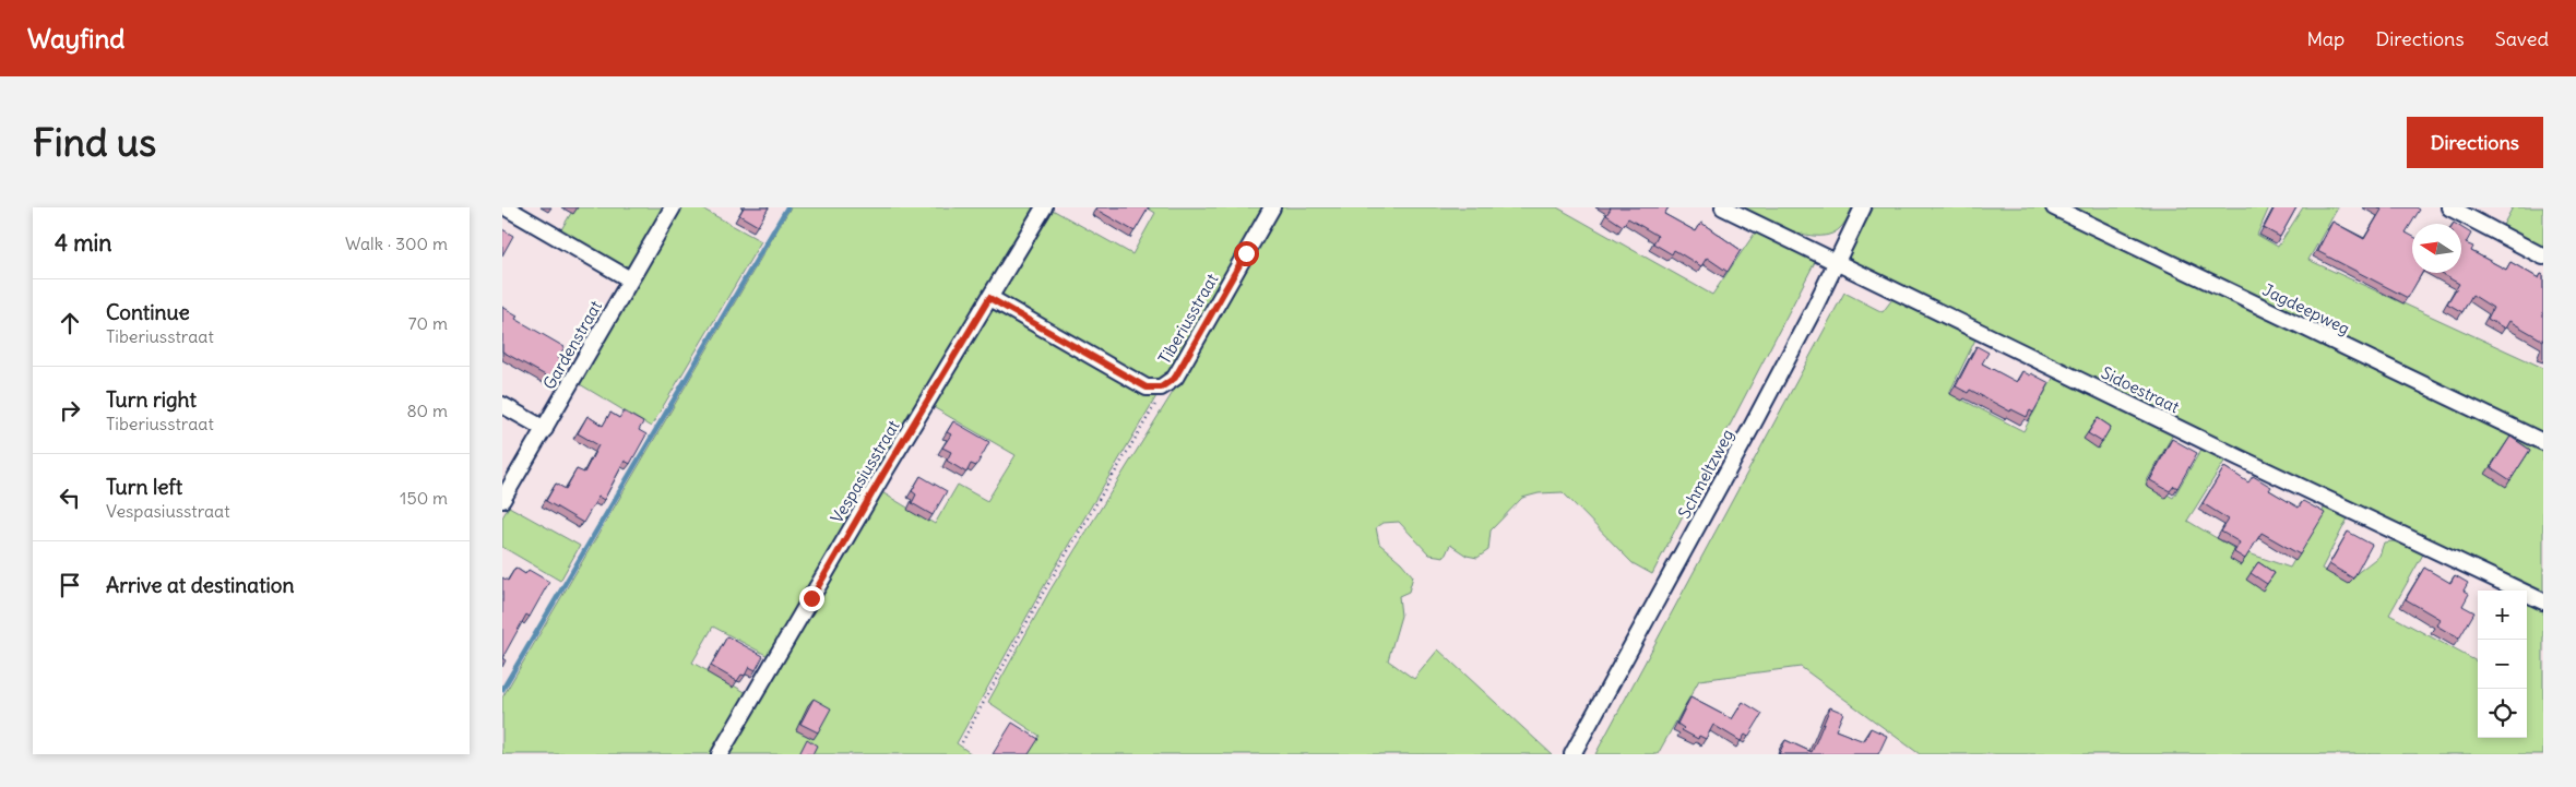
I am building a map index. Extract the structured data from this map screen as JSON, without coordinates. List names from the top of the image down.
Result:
{
  "streets": {
    "street": [
      "Jagdeepweg",
      "Tiberiusstraat",
      "Gardenstraat",
      "Sidoestraat",
      "Vespasiusstraat",
      "Schmeltzweg"
    ]
  },
  "crossings": [
    ["Tiberiusstraat", "Vespasiusstraat"],
    ["Sidoestraat", "Schmeltzweg"]
  ],
  "north": "left",
  "page": {
    "header": "Wayfind",
    "nav": ["Map", "Directions", "Saved"],
    "buttons": "Directions",
    "title": "Find us",
    "heading": ["4 min", "Walk · 300 m"],
    "list": [
      ["Continue", "Tiberiusstraat", "70 m"],
      ["Turn right", "Tiberiusstraat", "80 m"],
      ["Turn left", "Vespasiusstraat", "150 m"],
      "Arrive at destination"
    ],
    "map_buttons": ["+", "−"]
  }
}
